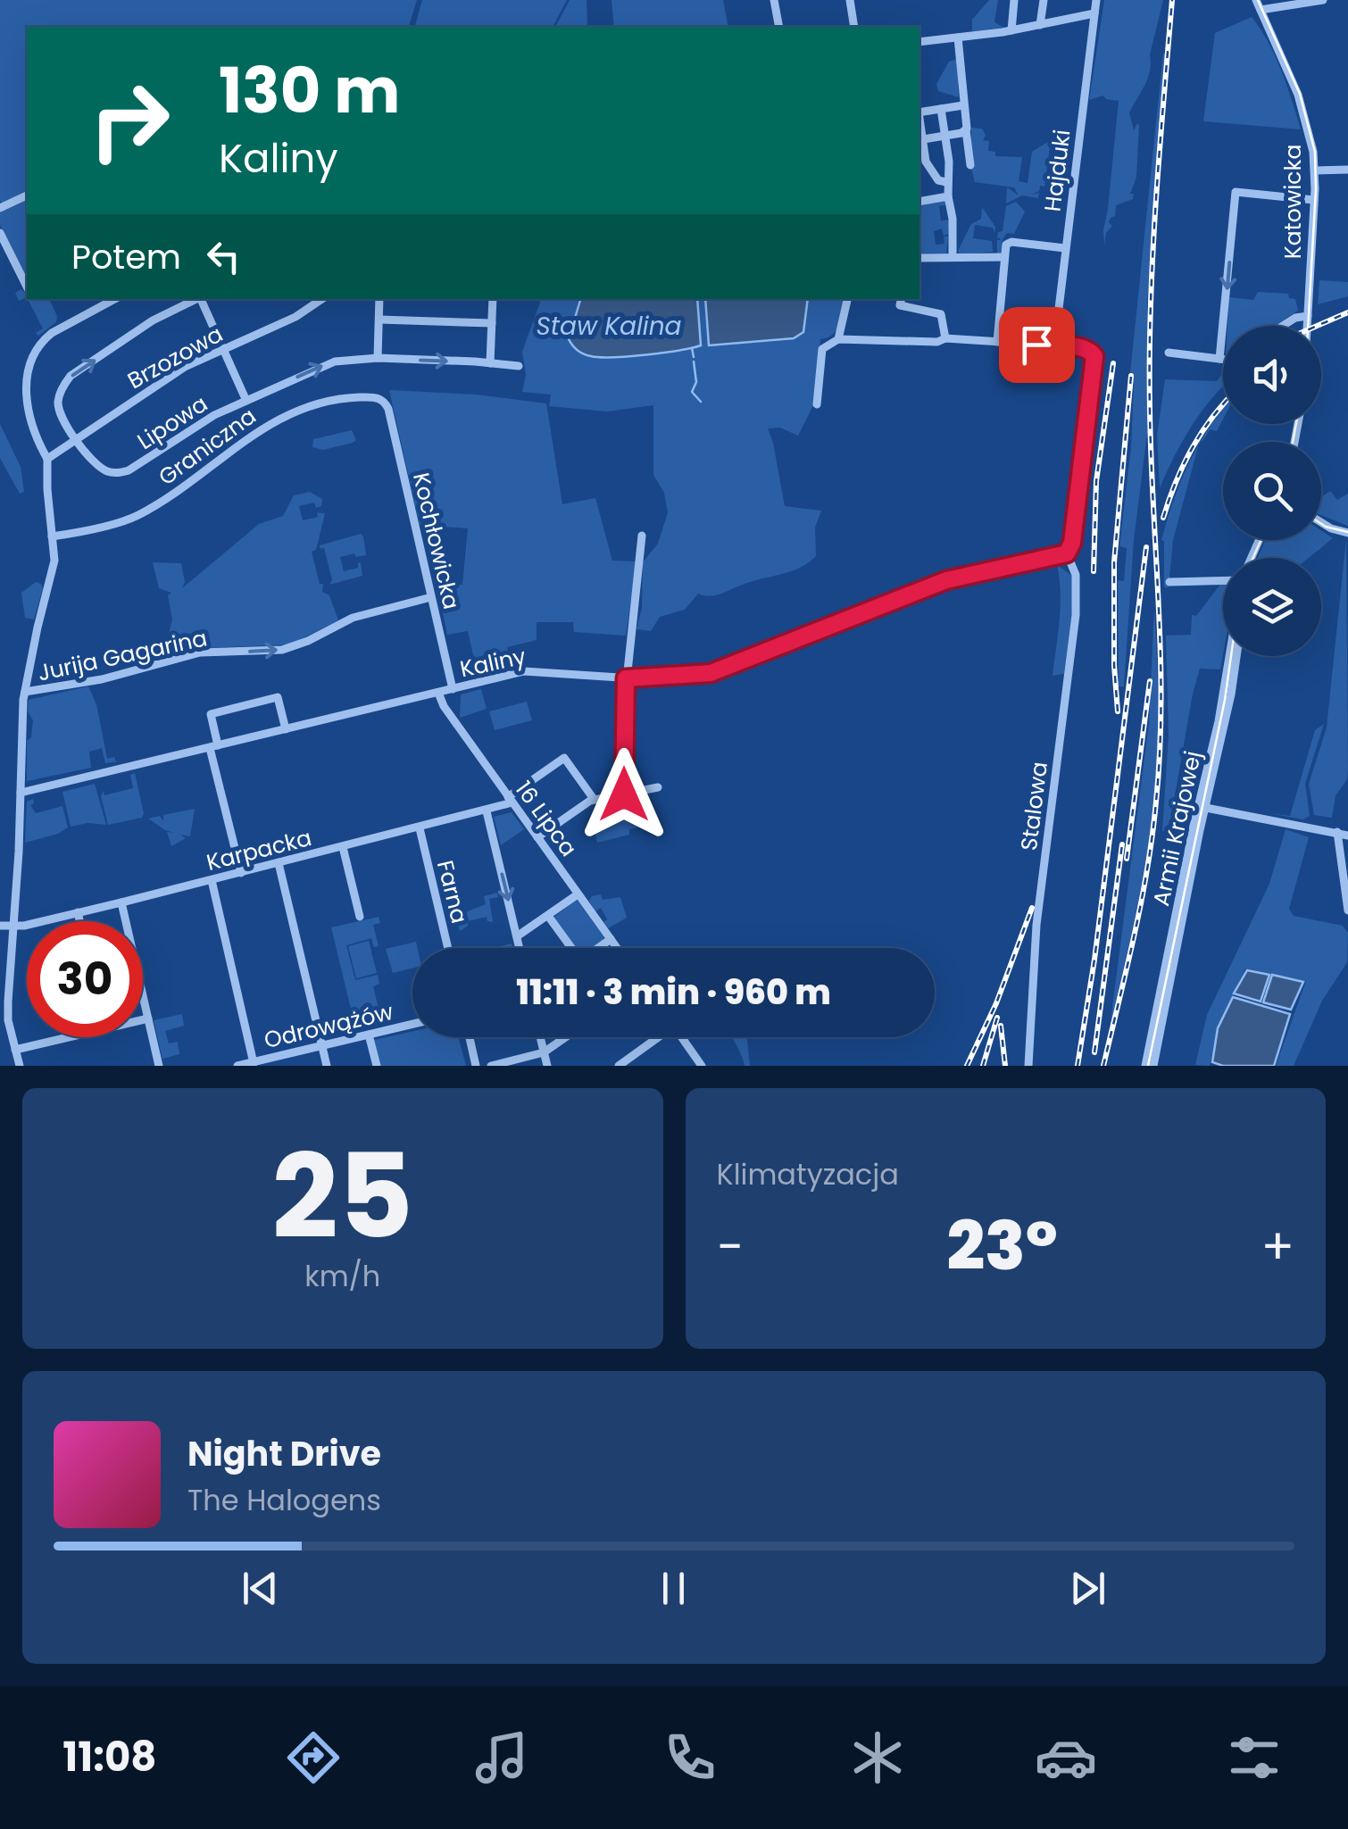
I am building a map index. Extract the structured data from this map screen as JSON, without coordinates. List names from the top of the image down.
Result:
{
  "streets": {
    "street": [
      "Hajduki",
      "Katowicka",
      "Brzozowa",
      "Lipowa",
      "Graniczna",
      "Kochłowicka",
      "Jurija Gagarina",
      "Kaliny",
      "Stalowa",
      "16 Lipca",
      "Armii Krajowej",
      "Karpacka",
      "Farna",
      "Odrowążów"
    ]
  },
  "crossings": [
    ["Brzozowa", "Lipowa"],
    ["Graniczna", "Kochłowicka"],
    ["Kochłowicka", "Jurija Gagarina"],
    ["Kochłowicka", "Kaliny"],
    ["Kaliny", "Stalowa"],
    ["Kaliny", "16 Lipca"],
    ["16 Lipca", "Karpacka"],
    ["Karpacka", "Farna"]
  ],
  "one_way": ["Lipowa", "Jurija Gagarina"],
  "water": ["Staw Kalina"],
  "page": {
    "turn": ["130 m", "Kaliny"],
    "then": "Potem",
    "limit": "30",
    "trip": "11:11 · 3 min · 960 m",
    "tile": [
      ["25", "km/h"],
      "Klimatyzacja"
    ],
    "heat": ["−", "23°", "+"],
    "song": ["Night Drive", "The Halogens"],
    "tabs": "11:08"
  }
}
